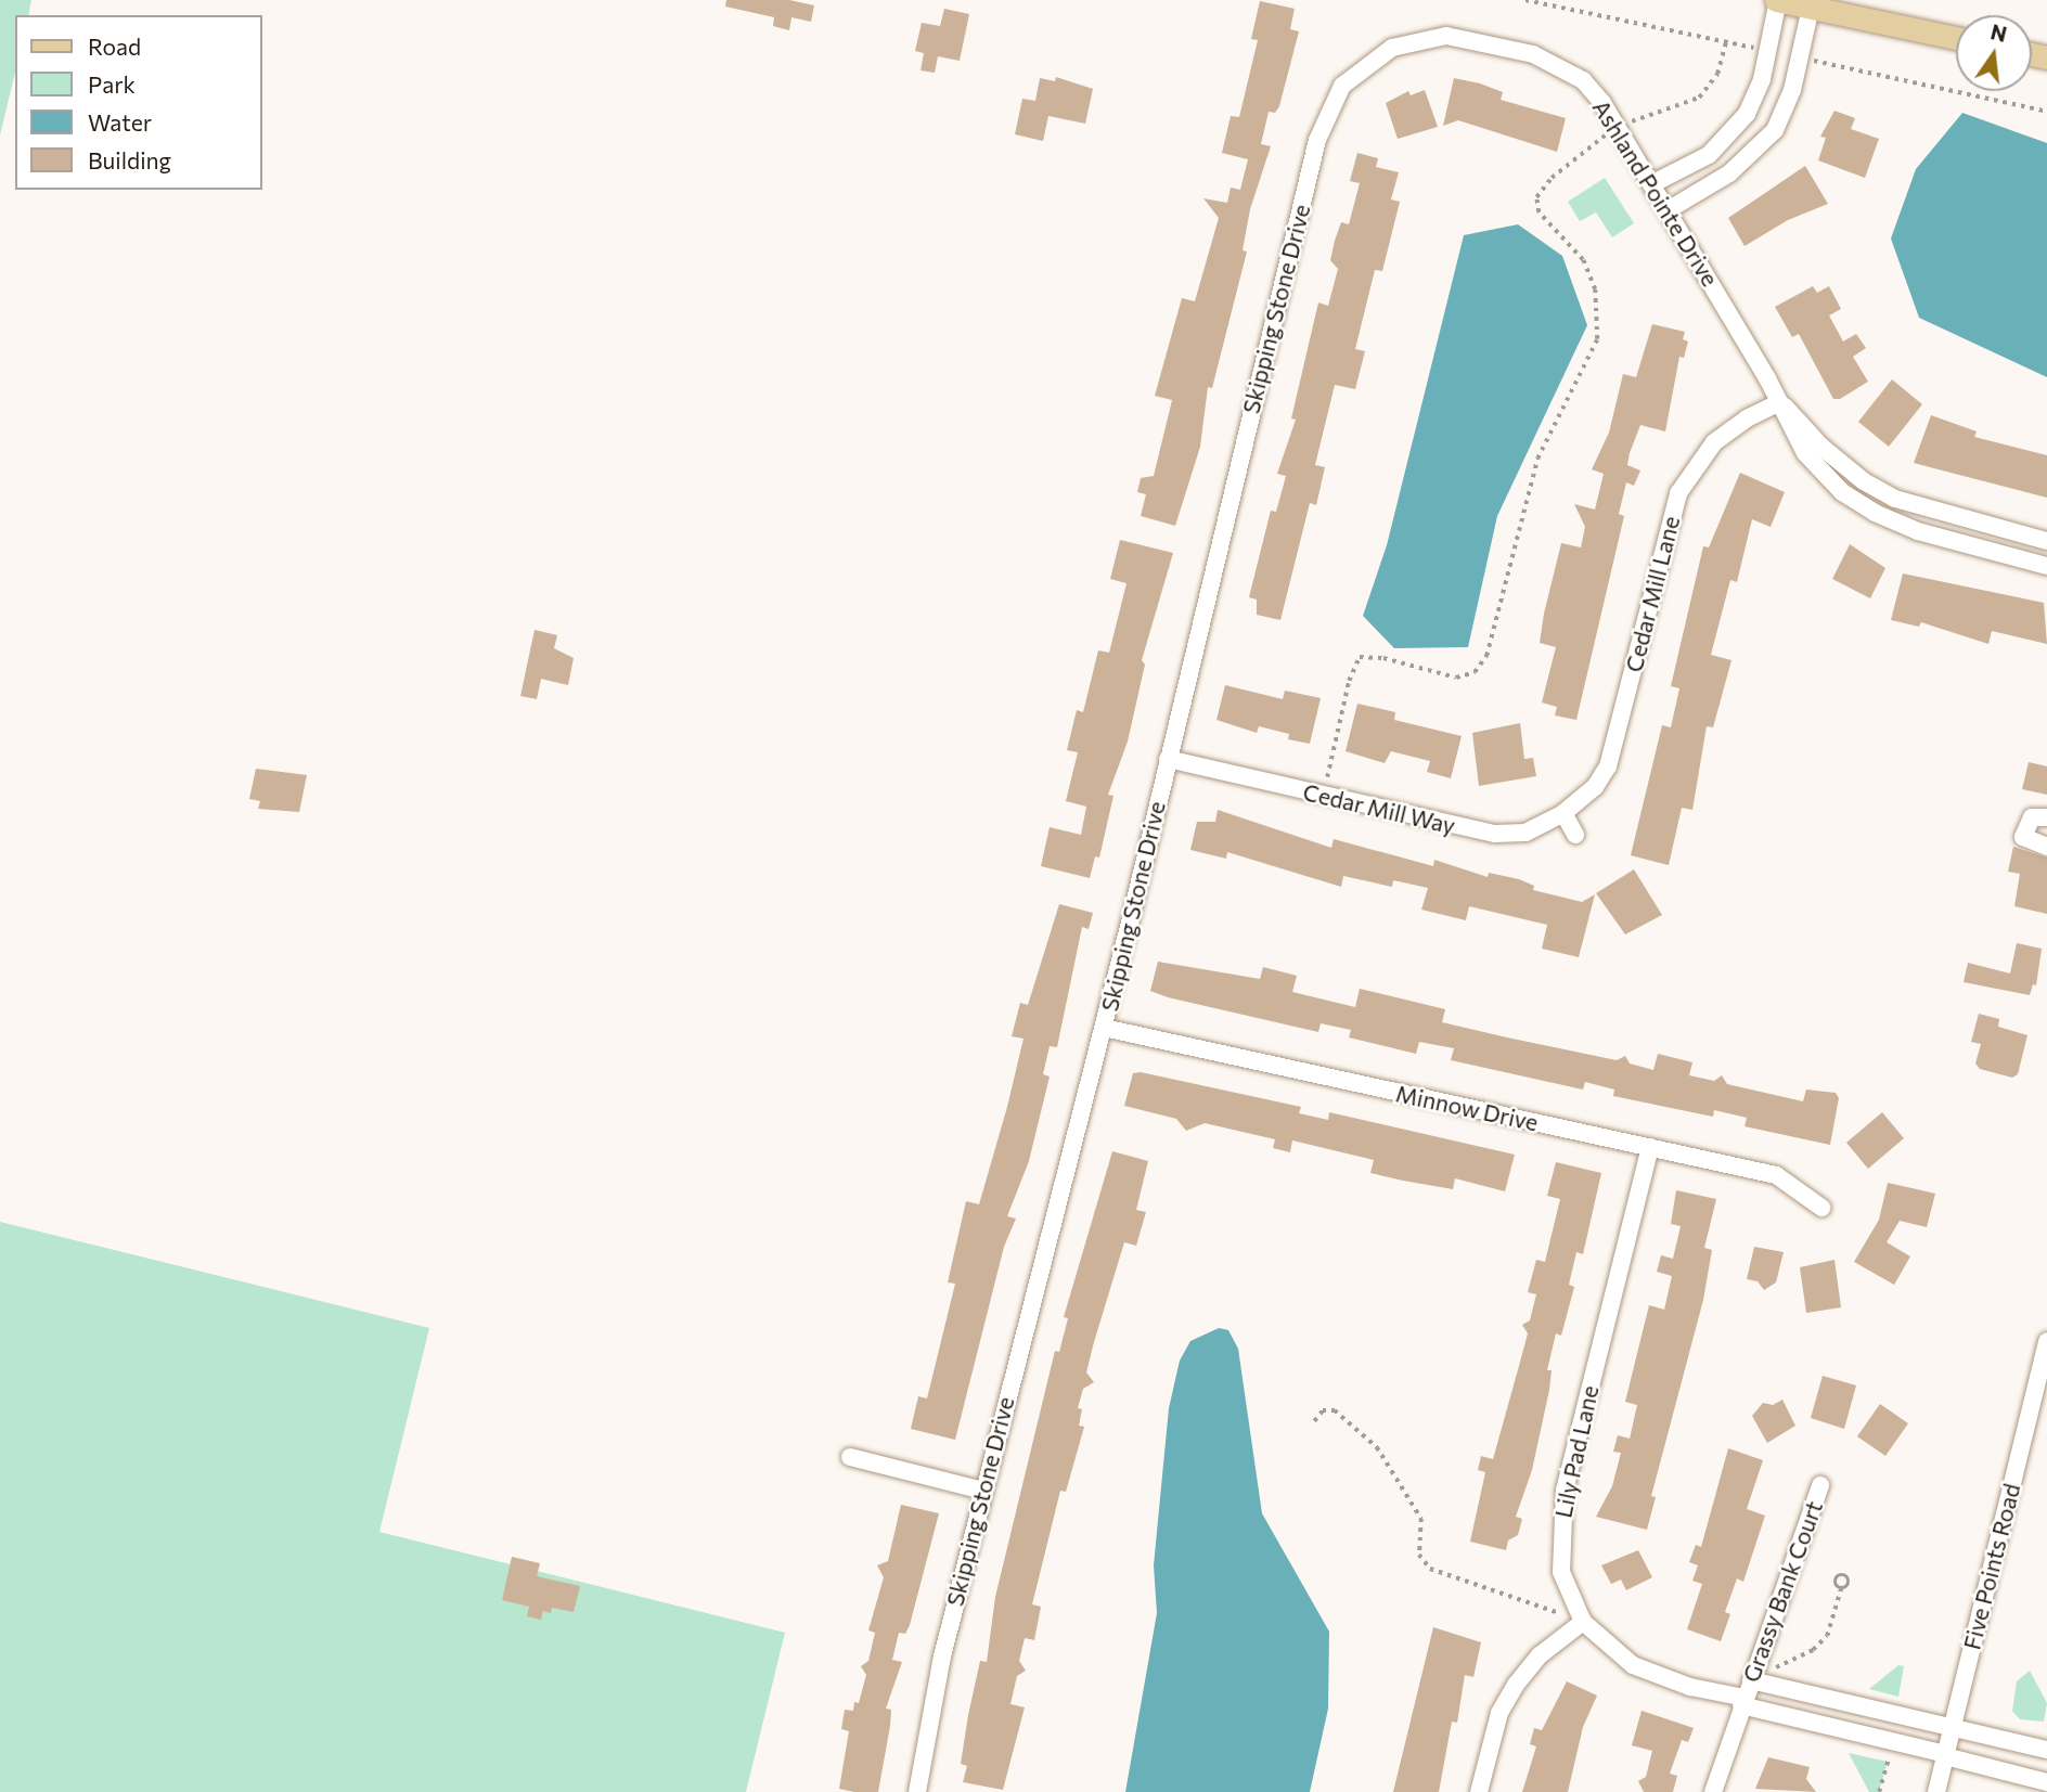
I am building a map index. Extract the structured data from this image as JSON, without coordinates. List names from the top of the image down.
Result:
{
  "streets": {
    "street": [
      "Ashland Pointe Drive",
      "Skipping Stone Drive",
      "Cedar Mill Lane",
      "Cedar Mill Way",
      "Minnow Drive",
      "Lily Pad Lane",
      "Five Points Road",
      "Grassy Bank Court"
    ]
  },
  "crossings": [
    ["Ashland Pointe Drive", "Skipping Stone Drive"],
    ["Ashland Pointe Drive", "Cedar Mill Lane"],
    ["Skipping Stone Drive", "Cedar Mill Way"],
    ["Skipping Stone Drive", "Minnow Drive"],
    ["Cedar Mill Lane", "Cedar Mill Way"],
    ["Minnow Drive", "Lily Pad Lane"],
    ["Lily Pad Lane", "Five Points Road"],
    ["Lily Pad Lane", "Grassy Bank Court"]
  ],
  "legend": [
    "Road",
    "Park",
    "Water",
    "Building"
  ],
  "north": "top"
}
